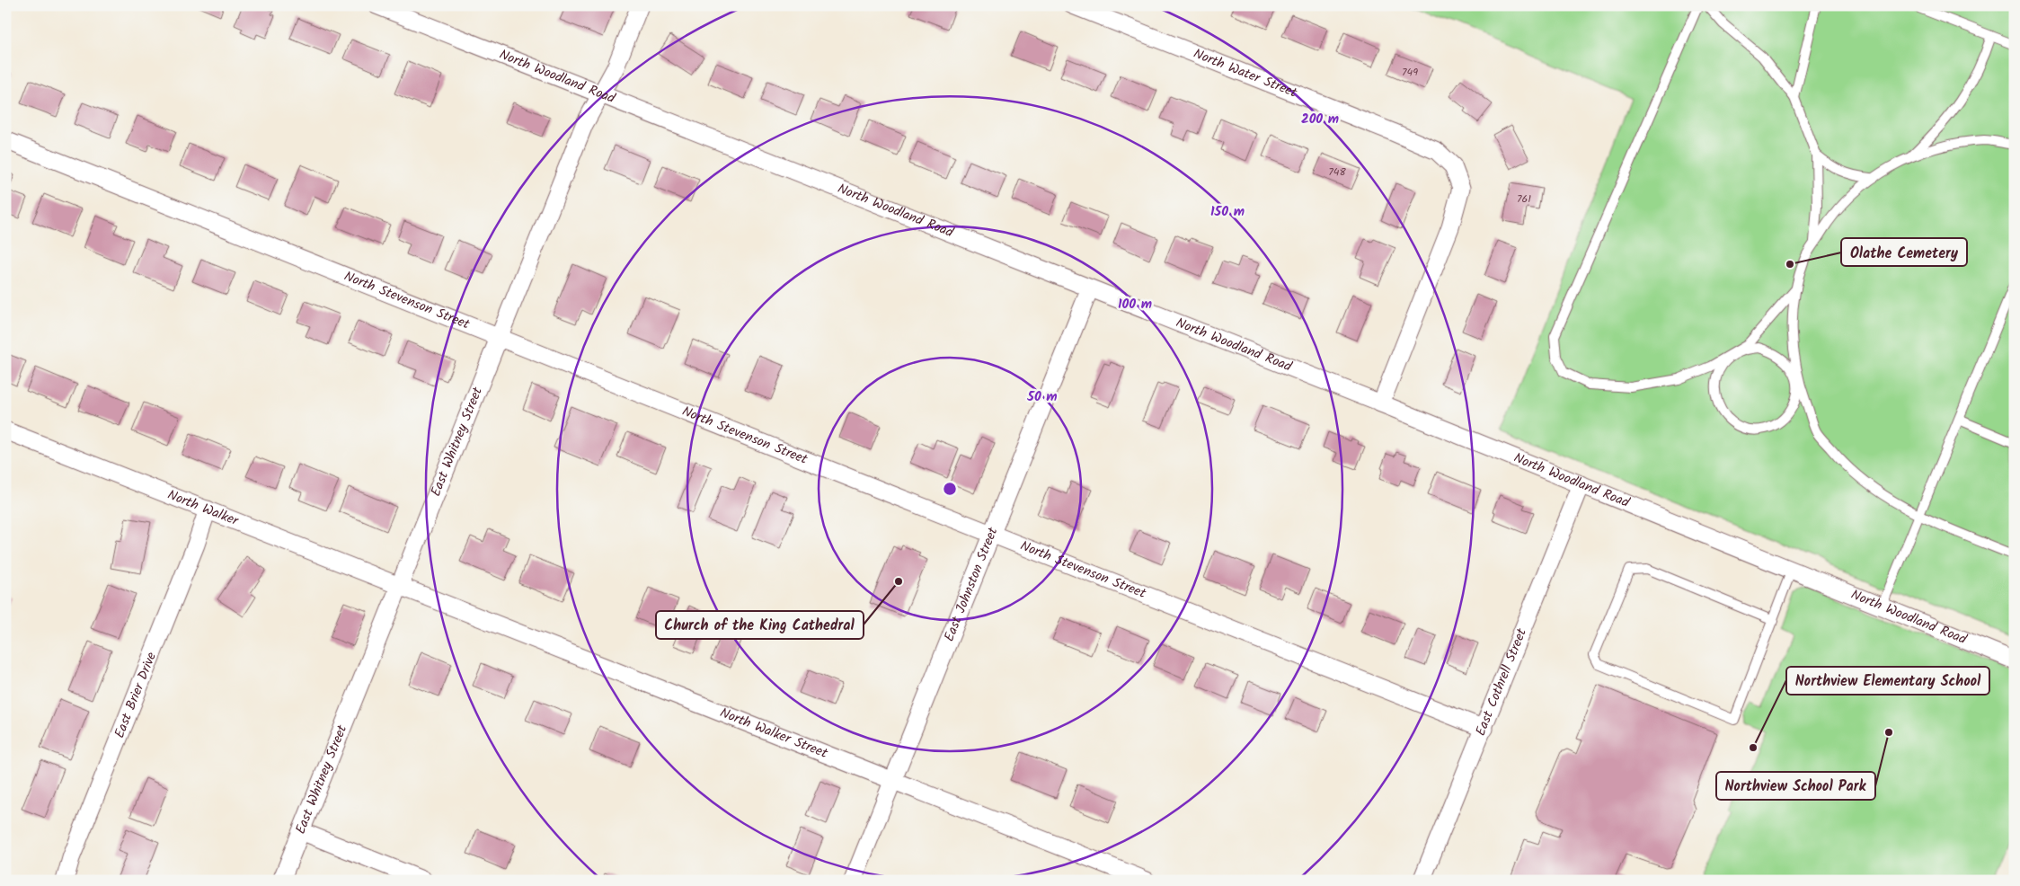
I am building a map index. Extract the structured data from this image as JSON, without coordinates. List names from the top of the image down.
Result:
{
  "streets": {
    "street": [
      "North Water Street",
      "North Woodland Road",
      "North Stevenson Street",
      "East Whitney Street",
      "North Walker",
      "East Johnston Street",
      "East Cothrell Street",
      "East Brier Drive",
      "North Walker Street"
    ]
  },
  "crossings": [
    ["North Water Street", "North Woodland Road"],
    ["North Woodland Road", "East Whitney Street"],
    ["North Woodland Road", "East Johnston Street"],
    ["North Woodland Road", "East Cothrell Street"],
    ["North Stevenson Street", "East Whitney Street"],
    ["North Stevenson Street", "East Johnston Street"],
    ["North Stevenson Street", "East Cothrell Street"],
    ["East Whitney Street", "North Walker"],
    ["East Whitney Street", "North Walker Street"],
    ["North Walker", "East Brier Drive"],
    ["North Walker", "North Walker Street"],
    ["East Johnston Street", "North Walker Street"]
  ],
  "places": [
    "Olathe Cemetery",
    "Church of the King Cathedral",
    "Northview School Park",
    "Northview Elementary School"
  ],
  "house_numbers": ["749", "748", "761"],
  "rings": [
    "200 m",
    "150 m",
    "100 m",
    "50 m"
  ]
}
